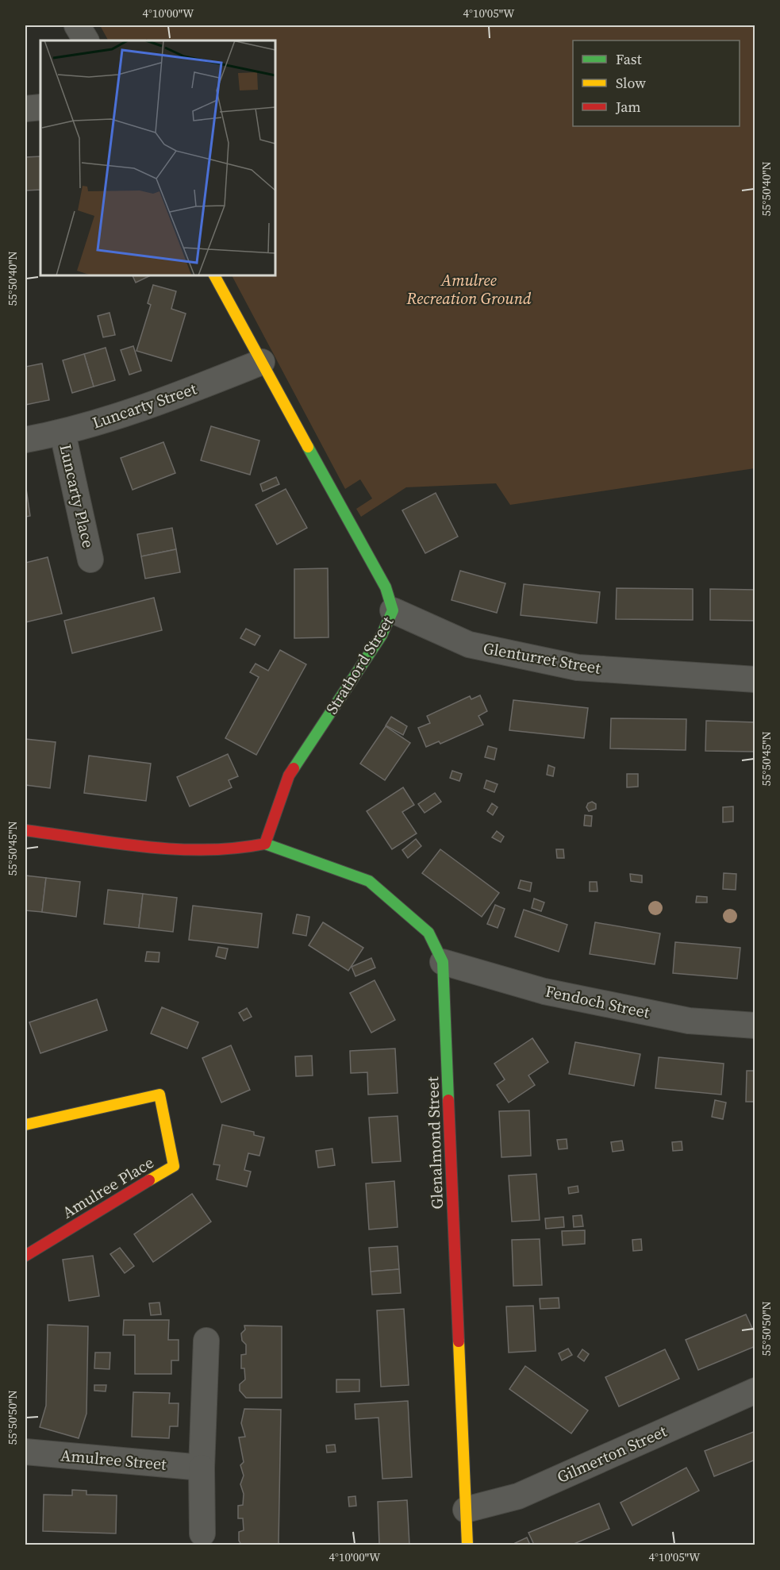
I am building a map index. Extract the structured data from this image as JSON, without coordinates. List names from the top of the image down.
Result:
{
  "streets": {
    "street": [
      "Luncarty Street",
      "Luncarty Place",
      "Glenturret Street",
      "Strathord Street",
      "Fendoch Street",
      "Glenalmond Street",
      "Amulree Place",
      "Gilmerton Street",
      "Amulree Street"
    ]
  },
  "crossings": [
    ["Luncarty Street", "Luncarty Place"],
    ["Luncarty Street", "Strathord Street"],
    ["Glenturret Street", "Strathord Street"],
    ["Strathord Street", "Glenalmond Street"],
    ["Fendoch Street", "Glenalmond Street"],
    ["Glenalmond Street", "Gilmerton Street"]
  ],
  "parks": ["Amulree Recreation Ground"],
  "legend": ["Fast", "Slow", "Jam"],
  "coordinates": [
    "4°10'00\"W",
    "4°10'05\"W",
    "55°50'40\"N",
    "55°50'45\"N",
    "55°50'50\"N"
  ]
}
